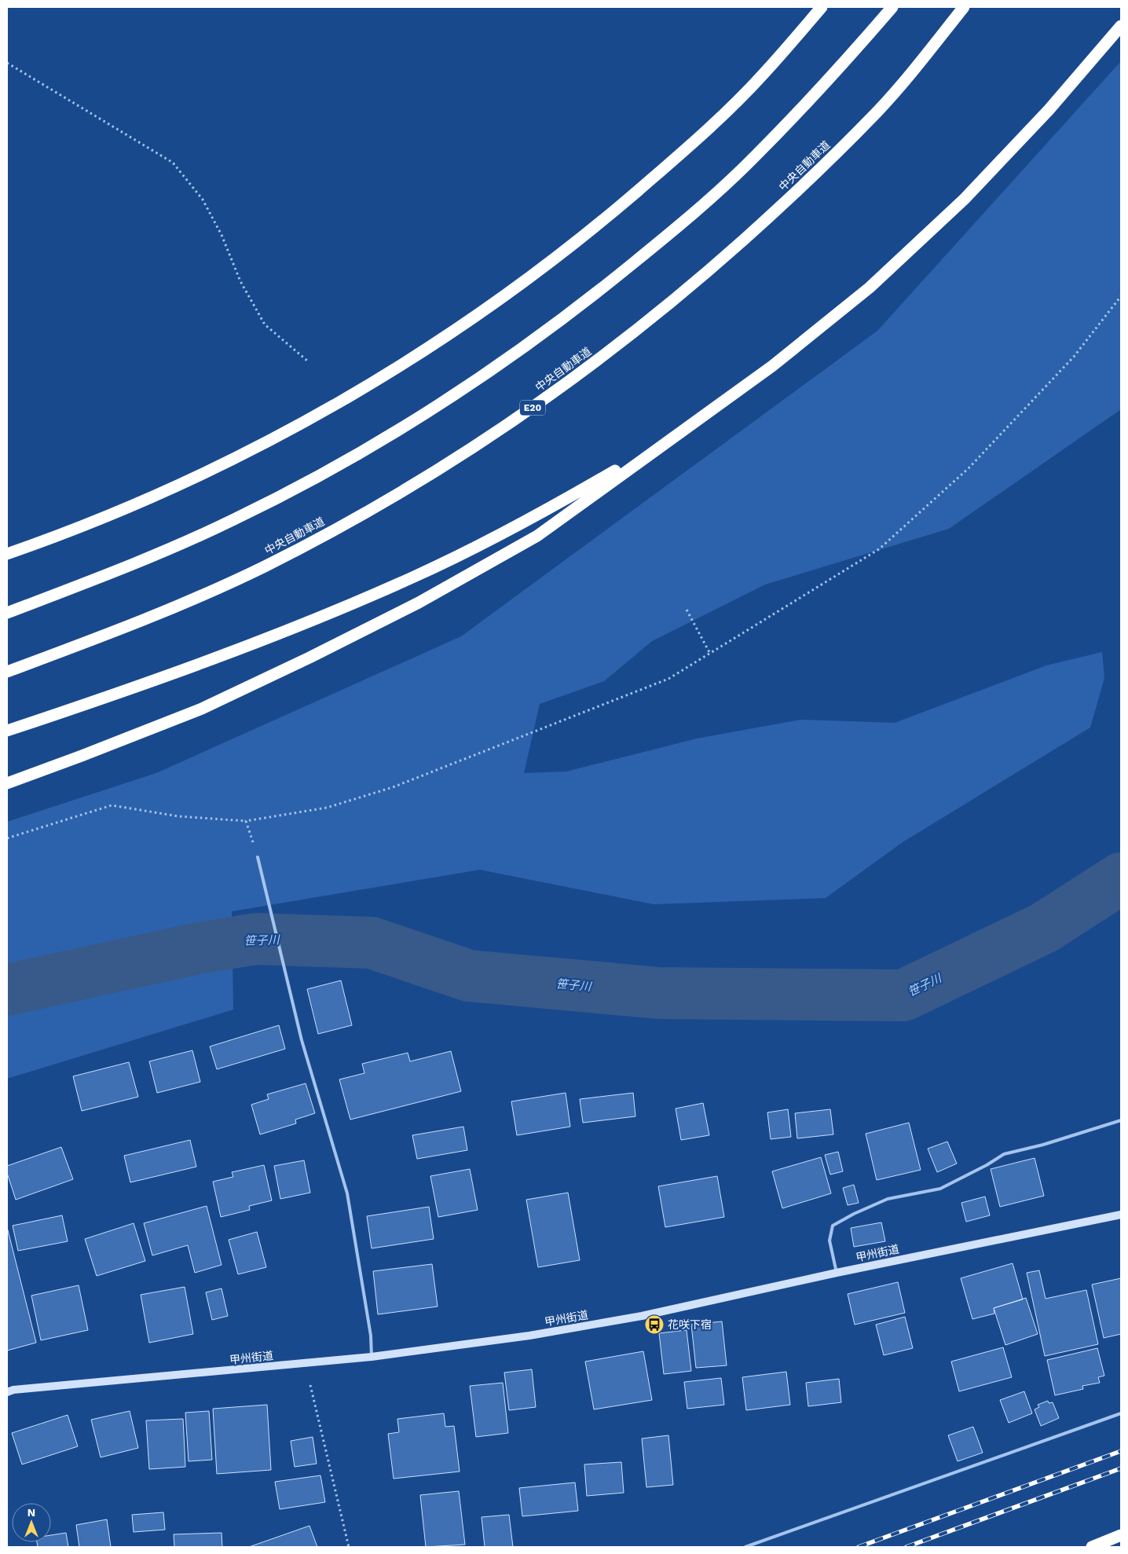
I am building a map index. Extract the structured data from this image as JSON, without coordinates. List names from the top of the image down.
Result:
{
  "streets": {
    "highway": ["中央自動車道", "E20"],
    "main road": ["甲州街道"]
  },
  "water": ["笹子川"],
  "places": {
    "bus stop": ["花咲下宿"]
  },
  "north": "top"
}
